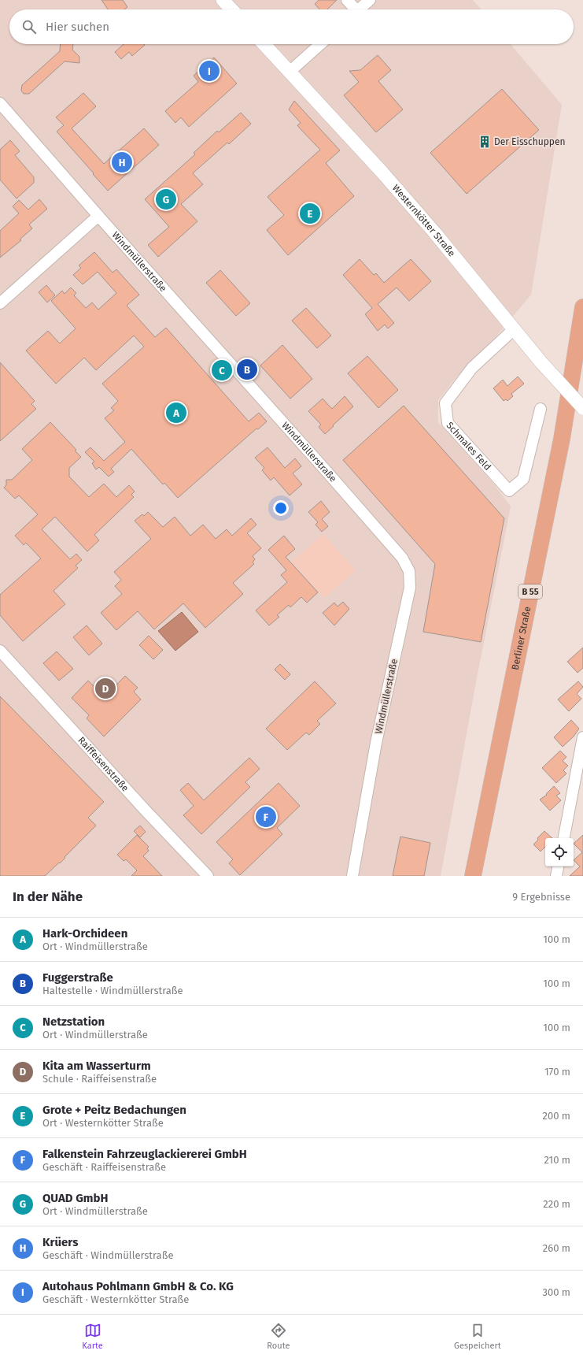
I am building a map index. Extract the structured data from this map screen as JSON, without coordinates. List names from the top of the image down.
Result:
{
  "streets": {
    "main road": ["B 55", "Berliner Straße"],
    "street": [
      "Westernkötter Straße",
      "Windmüllerstraße",
      "Schmales Feld",
      "Raiffeisenstraße"
    ]
  },
  "crossings": [
    ["Westernkötter Straße", "Schmales Feld"]
  ],
  "places": {
    "building": ["Der Eisschuppen"]
  },
  "page": {
    "search": "Hier suchen",
    "pins": [
      "I",
      "H",
      "G",
      "E",
      "B",
      "C",
      "A",
      "D",
      "F"
    ],
    "heading": ["In der Nähe", "9 Ergebnisse"],
    "list": [
      {
        "mark": "A",
        "name": "Hark-Orchideen",
        "note": "Ort · Windmüllerstraße",
        "value": "100 m"
      },
      {
        "mark": "B",
        "name": "Fuggerstraße",
        "note": "Haltestelle · Windmüllerstraße",
        "value": "100 m"
      },
      {
        "mark": "C",
        "name": "Netzstation",
        "note": "Ort · Windmüllerstraße",
        "value": "100 m"
      },
      {
        "mark": "D",
        "name": "Kita am Wasserturm",
        "note": "Schule · Raiffeisenstraße",
        "value": "170 m"
      },
      {
        "mark": "E",
        "name": "Grote + Peitz Bedachungen",
        "note": "Ort · Westernkötter Straße",
        "value": "200 m"
      },
      {
        "mark": "F",
        "name": "Falkenstein Fahrzeuglackiererei GmbH",
        "note": "Geschäft · Raiffeisenstraße",
        "value": "210 m"
      },
      {
        "mark": "G",
        "name": "QUAD GmbH",
        "note": "Ort · Windmüllerstraße",
        "value": "220 m"
      },
      {
        "mark": "H",
        "name": "Krüers",
        "note": "Geschäft · Windmüllerstraße",
        "value": "260 m"
      },
      {
        "mark": "I",
        "name": "Autohaus Pohlmann GmbH & Co. KG",
        "note": "Geschäft · Westernkötter Straße",
        "value": "300 m"
      }
    ],
    "nav": ["Karte", "Route", "Gespeichert"]
  }
}
